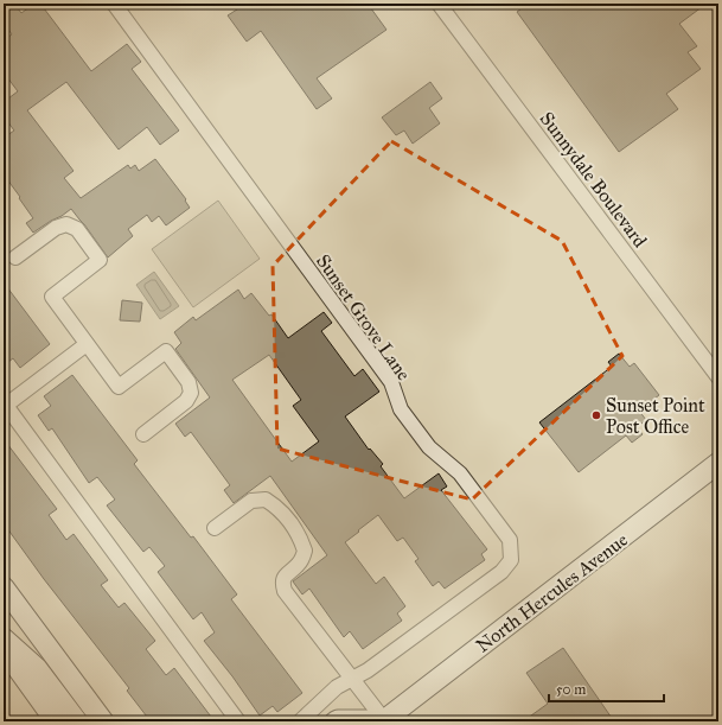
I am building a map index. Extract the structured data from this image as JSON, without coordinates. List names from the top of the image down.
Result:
{
  "streets": {
    "main road": ["North Hercules Avenue"],
    "street": ["Sunnydale Boulevard", "Sunset Grove Lane"]
  },
  "places": ["Sunset Point Post Office"],
  "scale_bar": "50 m"
}
